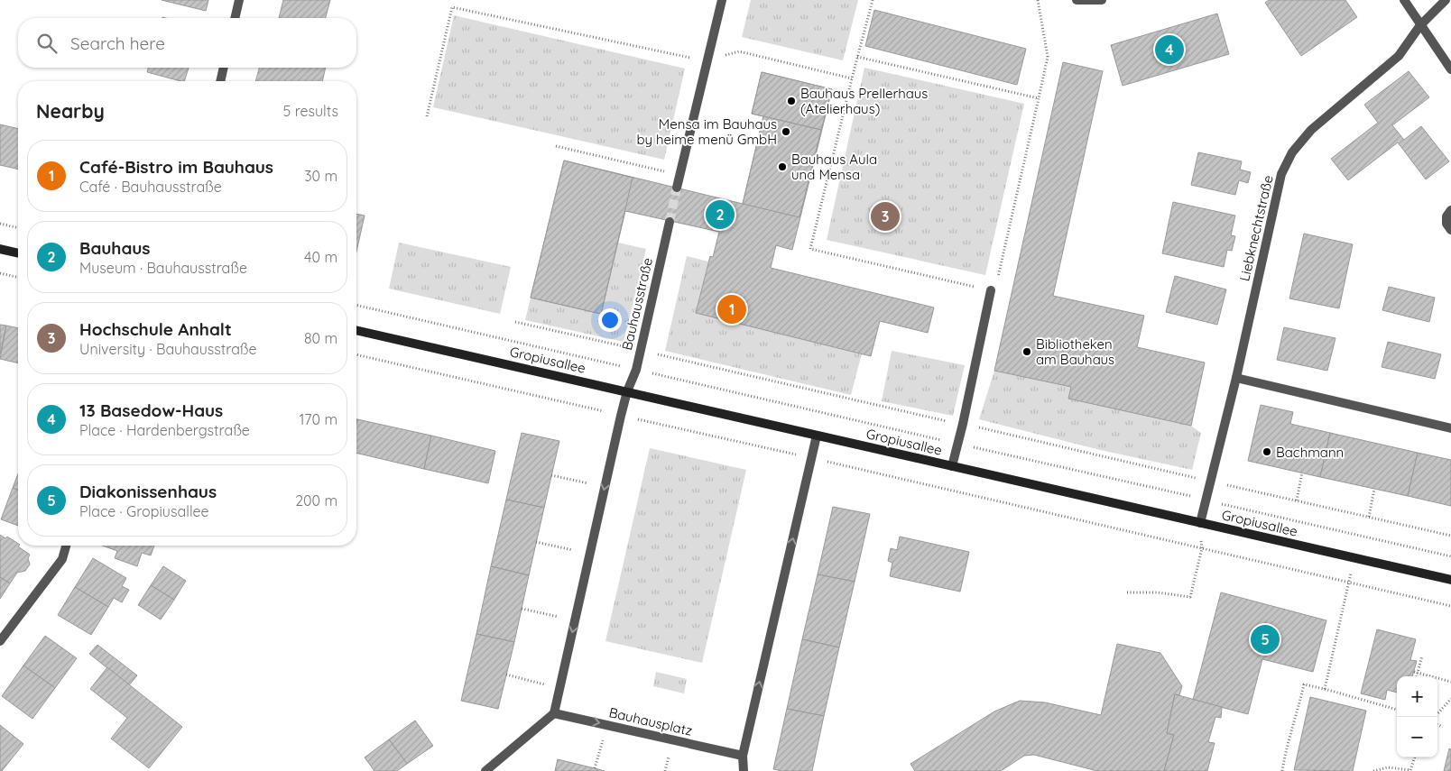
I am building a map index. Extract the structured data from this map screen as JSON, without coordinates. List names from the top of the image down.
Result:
{
  "streets": {
    "street": [
      "Liebknechtstraße",
      "Bauhausstraße",
      "Gropiusallee",
      "Bauhausplatz"
    ]
  },
  "crossings": [
    ["Liebknechtstraße", "Gropiusallee"],
    ["Bauhausstraße", "Gropiusallee"]
  ],
  "one_way": ["Bauhausplatz"],
  "places": [
    "Bauhaus Prellerhaus (Atelierhaus)",
    "Mensa im Bauhaus by heime menü GmbH",
    "Bauhaus Aula und Mensa",
    "Bibliotheken am Bauhaus",
    "Bachmann"
  ],
  "page": {
    "search": "Search here",
    "pins": [
      "4",
      "2",
      "3",
      "1",
      "5"
    ],
    "heading": ["Nearby", "5 results"],
    "list": [
      {
        "mark": "1",
        "name": "Café-Bistro im Bauhaus",
        "note": "Café · Bauhausstraße",
        "value": "30 m"
      },
      {
        "mark": "2",
        "name": "Bauhaus",
        "note": "Museum · Bauhausstraße",
        "value": "40 m"
      },
      {
        "mark": "3",
        "name": "Hochschule Anhalt",
        "note": "University · Bauhausstraße",
        "value": "80 m"
      },
      {
        "mark": "4",
        "name": "13 Basedow-Haus",
        "note": "Place · Hardenbergstraße",
        "value": "170 m"
      },
      {
        "mark": "5",
        "name": "Diakonissenhaus",
        "note": "Place · Gropiusallee",
        "value": "200 m"
      }
    ],
    "map_buttons": ["+", "−"]
  }
}
